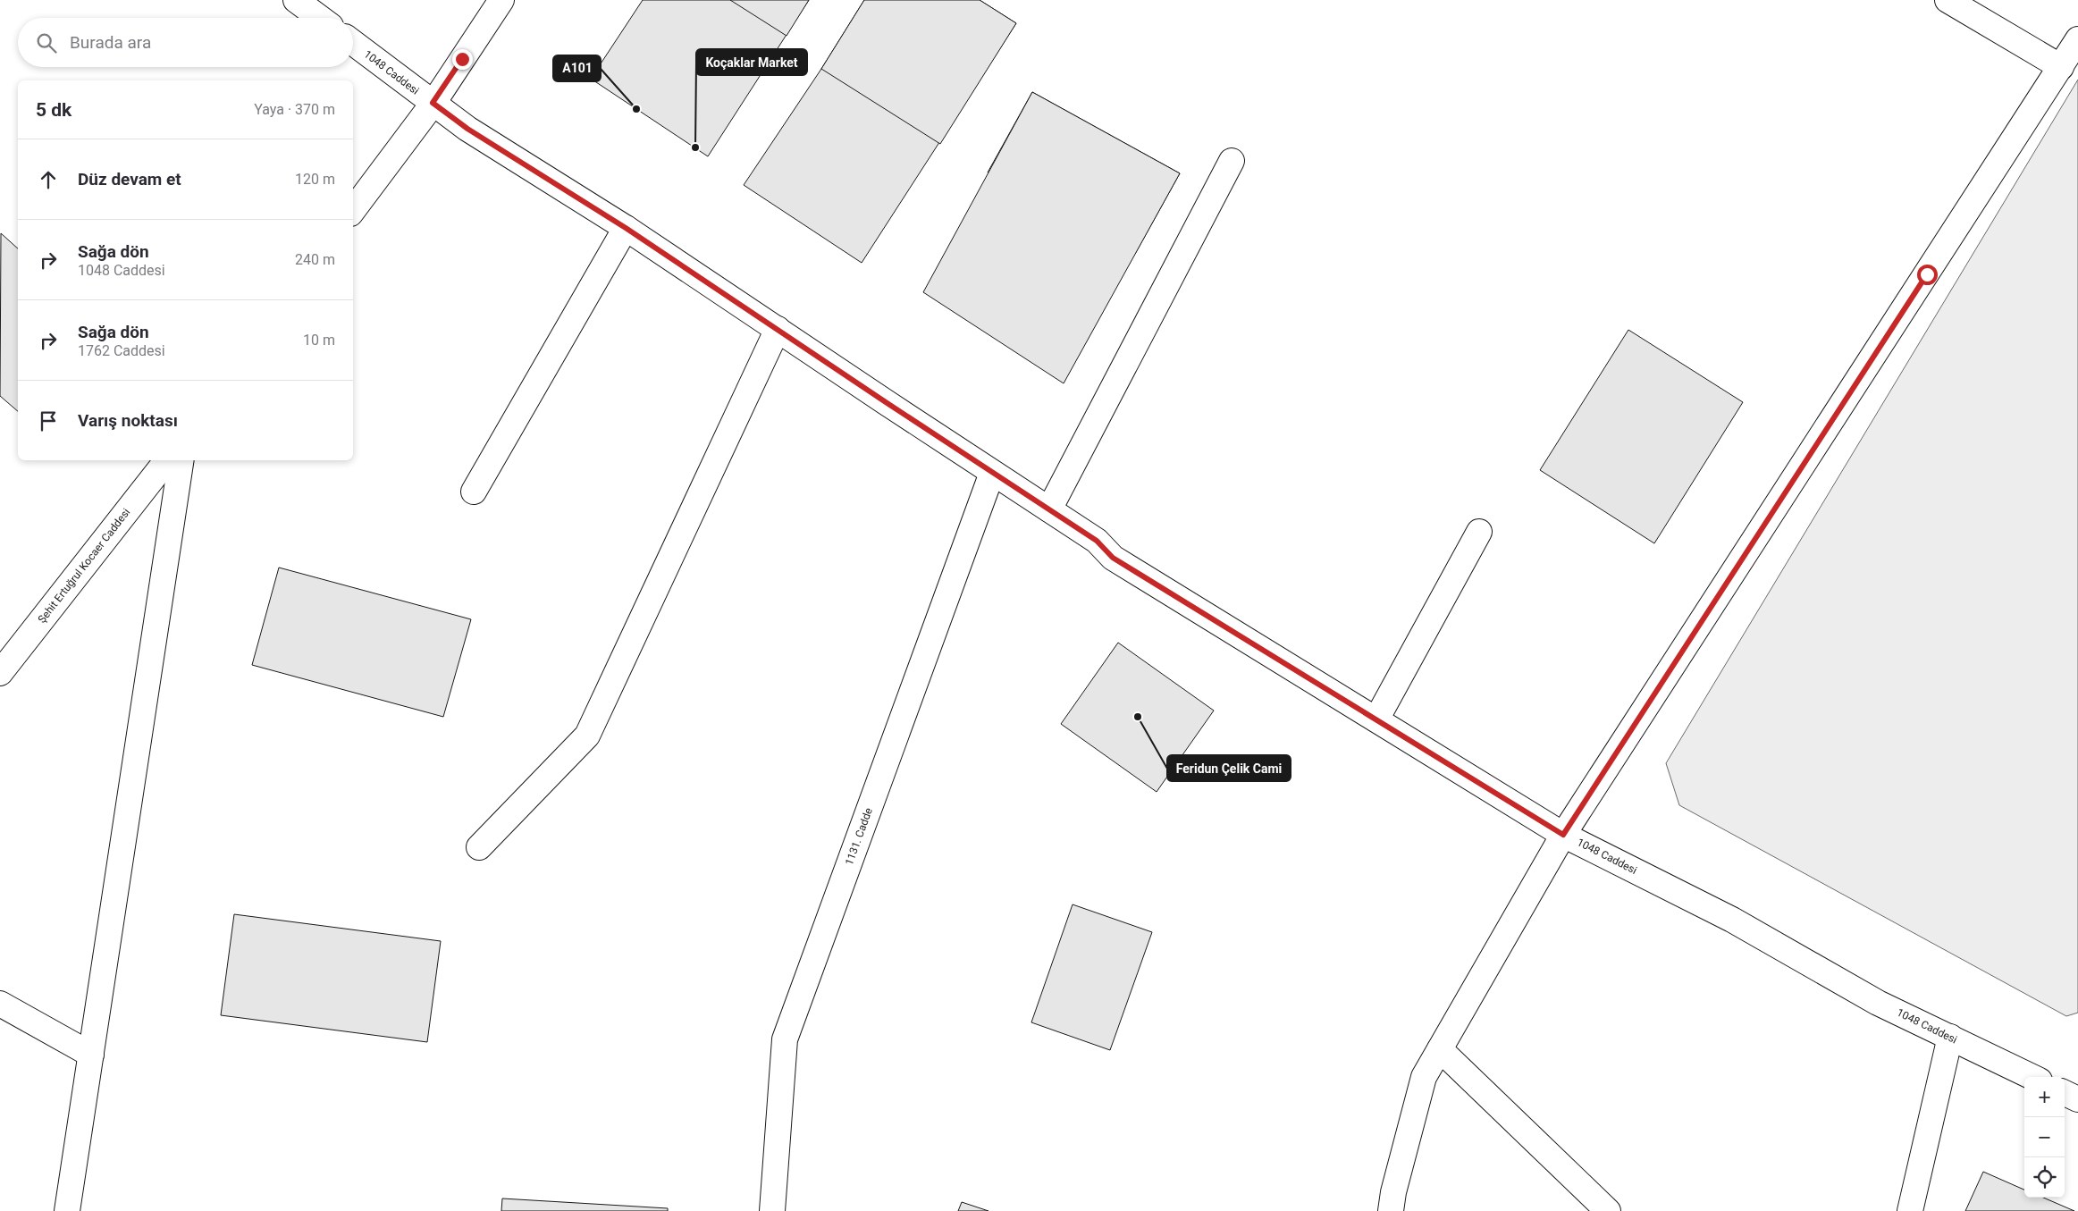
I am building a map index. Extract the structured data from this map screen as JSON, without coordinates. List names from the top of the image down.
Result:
{
  "streets": {
    "street": ["1048 Caddesi", "Şehit Ertuğrul Kocaer Caddesi", "1131. Cadde"]
  },
  "crossings": [
    ["1048 Caddesi", "1131. Cadde"]
  ],
  "places": ["A101", "Koçaklar Market", "Feridun Çelik Cami"],
  "page": {
    "search": "Burada ara",
    "heading": ["5 dk", "Yaya · 370 m"],
    "list": [
      ["Düz devam et", "120 m"],
      ["Sağa dön", "1048 Caddesi", "240 m"],
      ["Sağa dön", "1762 Caddesi", "10 m"],
      "Varış noktası"
    ],
    "map_buttons": ["+", "−"]
  }
}
